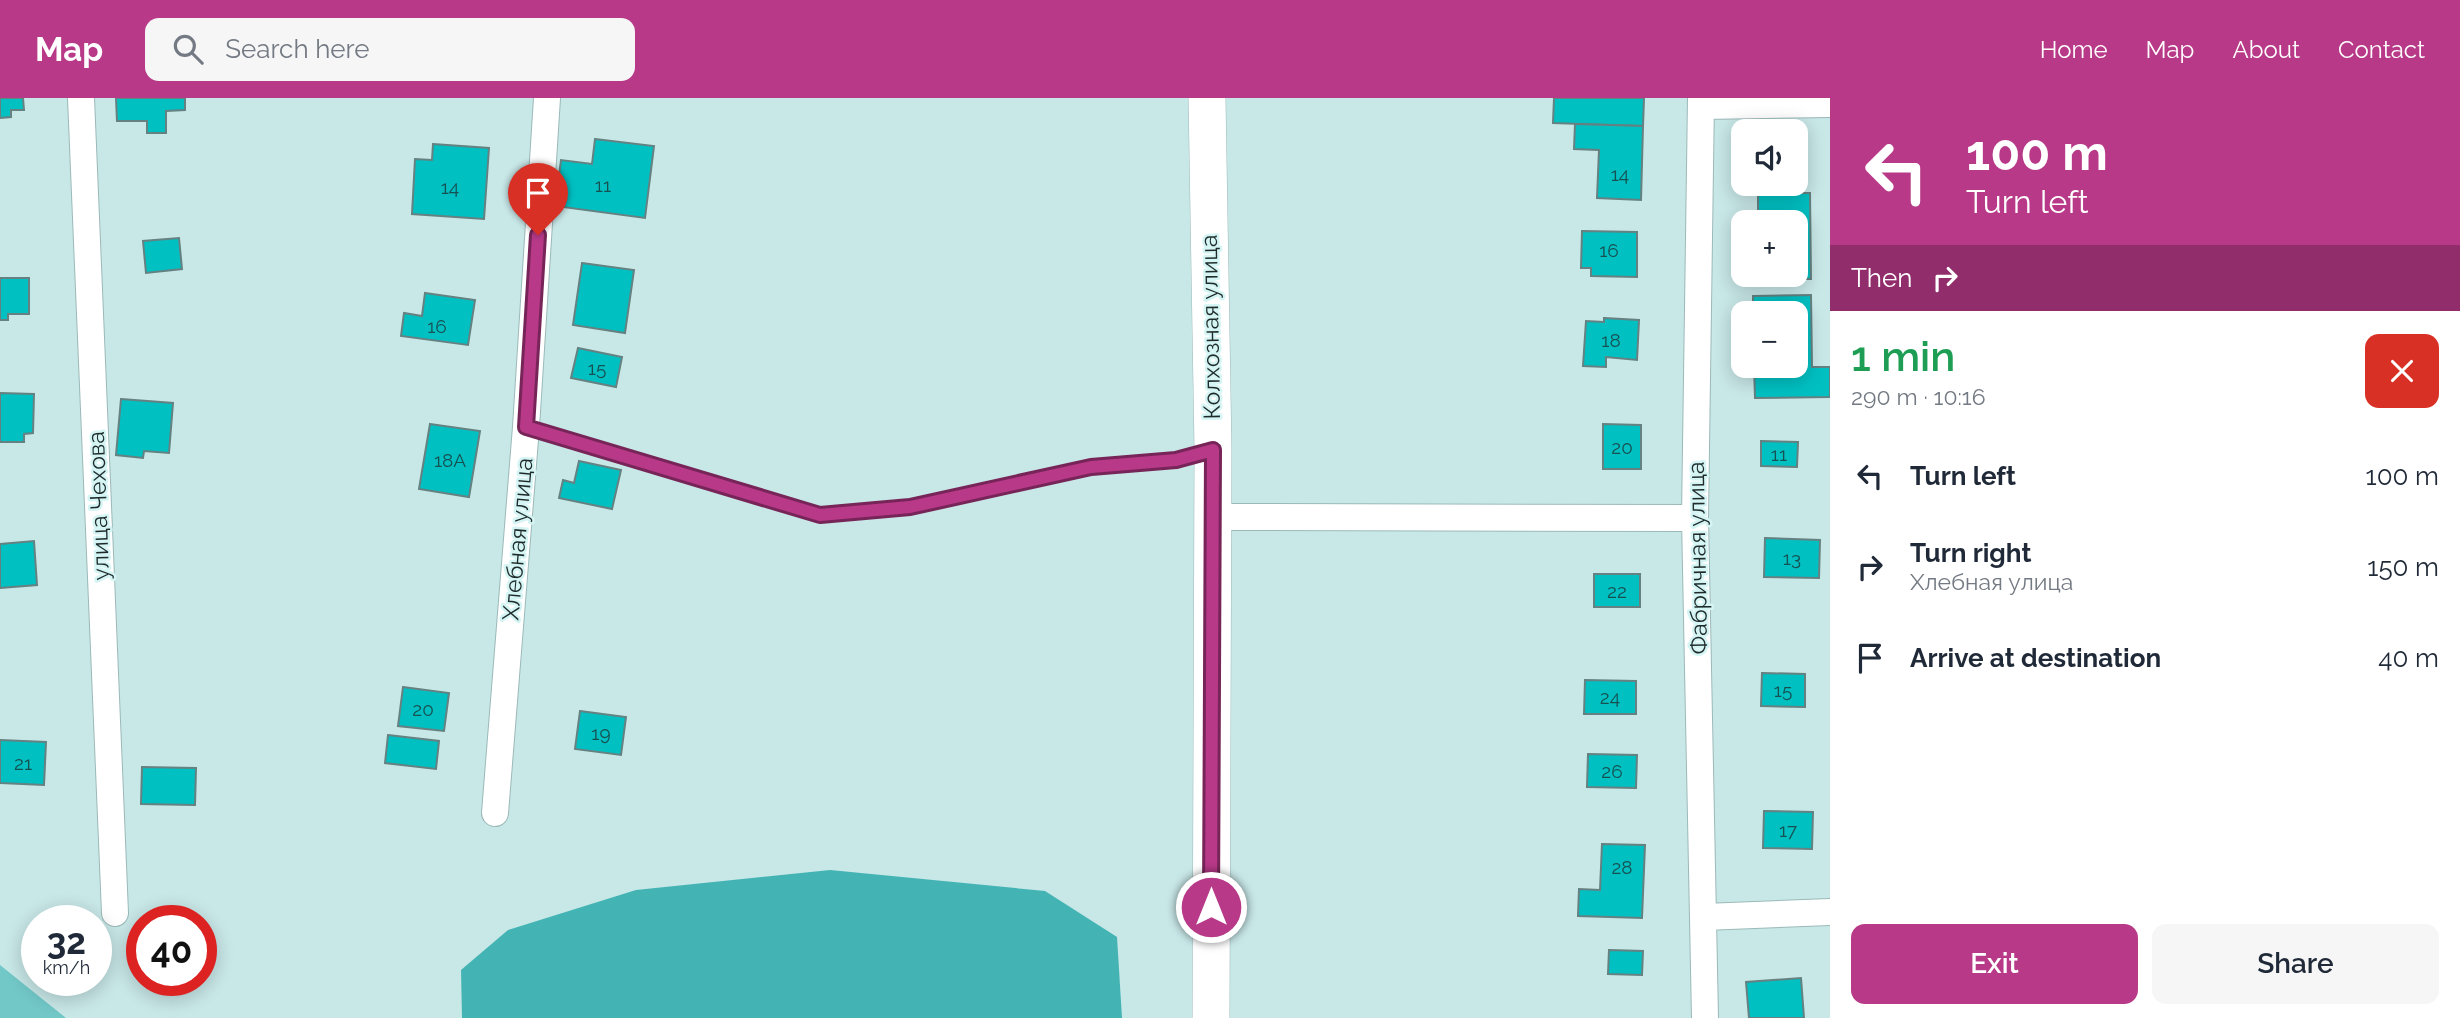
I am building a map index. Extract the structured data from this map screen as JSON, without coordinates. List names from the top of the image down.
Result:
{
  "streets": {
    "street": [
      "Колхозная улица",
      "улица Чехова",
      "Хлебная улица",
      "Фабричная улица"
    ]
  },
  "house_numbers": [
    "14",
    "11",
    "14",
    "16",
    "16",
    "18",
    "15",
    "20",
    "11",
    "18А",
    "13",
    "22",
    "15",
    "24",
    "20",
    "19",
    "21",
    "26",
    "17",
    "28"
  ],
  "page": {
    "header": "Map",
    "search": "Search here",
    "nav": [
      "Home",
      "Map",
      "About",
      "Contact"
    ],
    "turn": ["100 m", "Turn left"],
    "map_buttons": ["+", "−"],
    "then": "Then",
    "heading": ["1 min", "290 m · 10:16"],
    "list": [
      {
        "name": "Turn left",
        "value": "100 m"
      },
      {
        "name": "Turn right",
        "note": "Хлебная улица",
        "value": "150 m"
      },
      {
        "name": "Arrive at destination",
        "value": "40 m"
      }
    ],
    "speed": "32 km/h",
    "limit": "40",
    "buttons": ["Exit", "Share"]
  }
}
